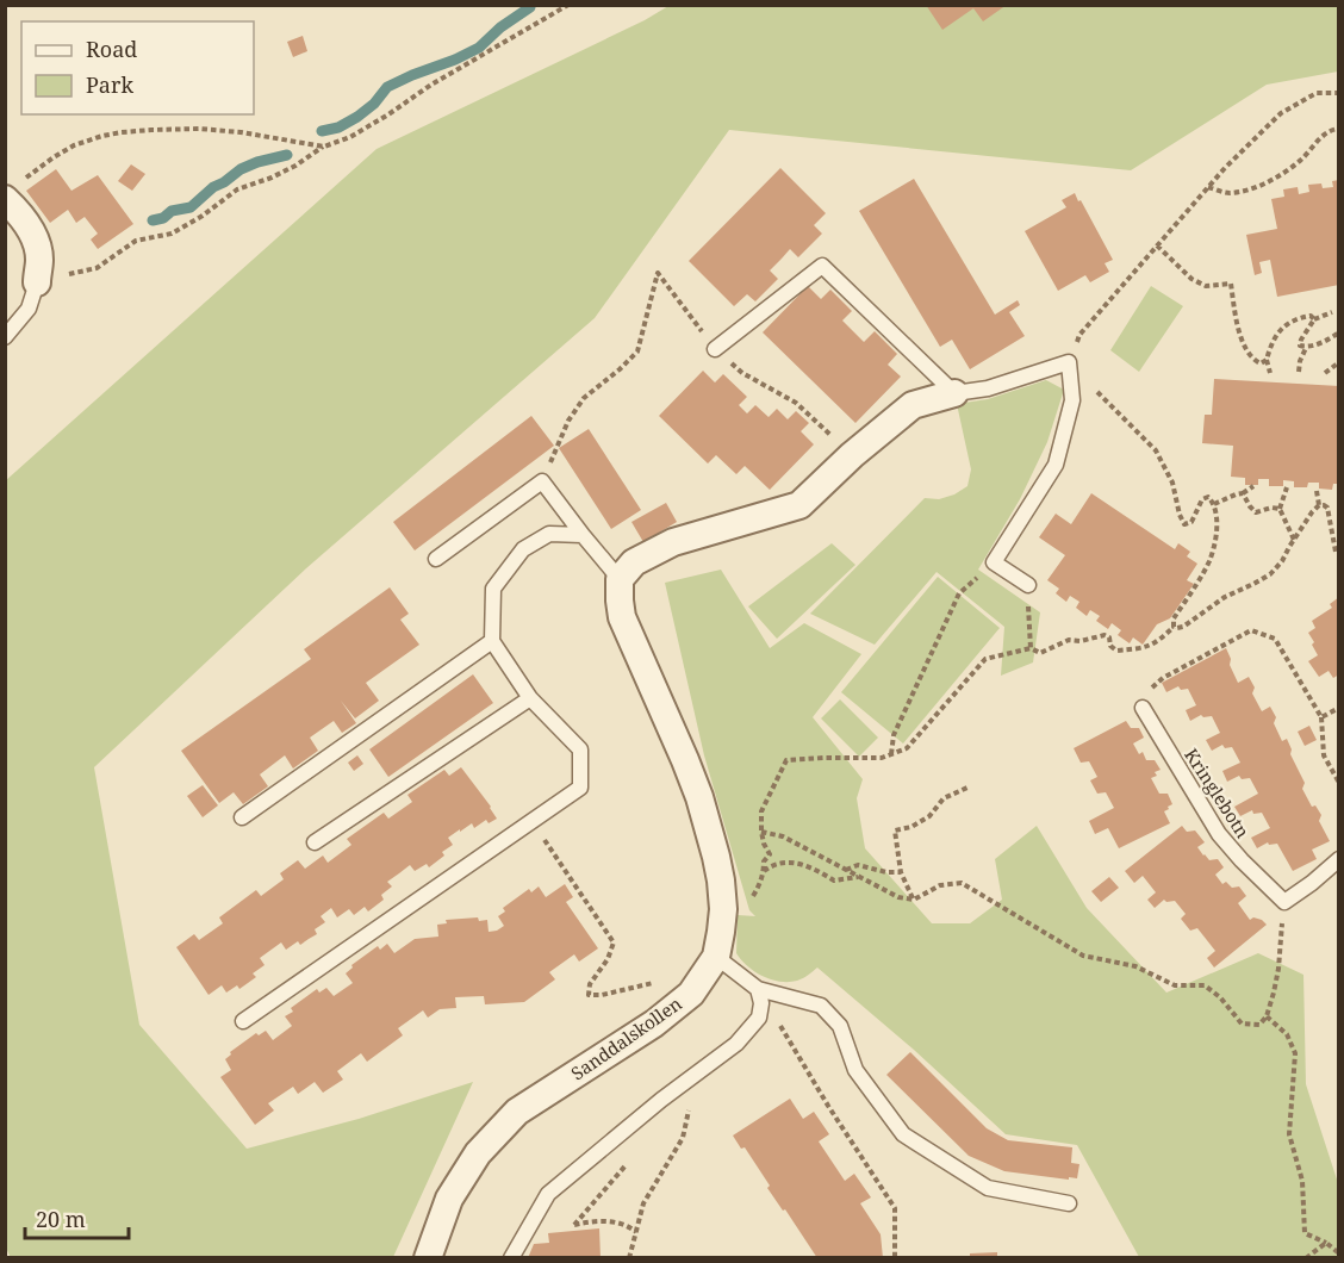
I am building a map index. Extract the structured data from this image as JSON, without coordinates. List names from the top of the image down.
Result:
{
  "streets": {
    "street": ["Sanddalskollen"],
    "lane": ["Kringlebotn"]
  },
  "legend": ["Road", "Park"],
  "scale_bar": "20 m"
}
